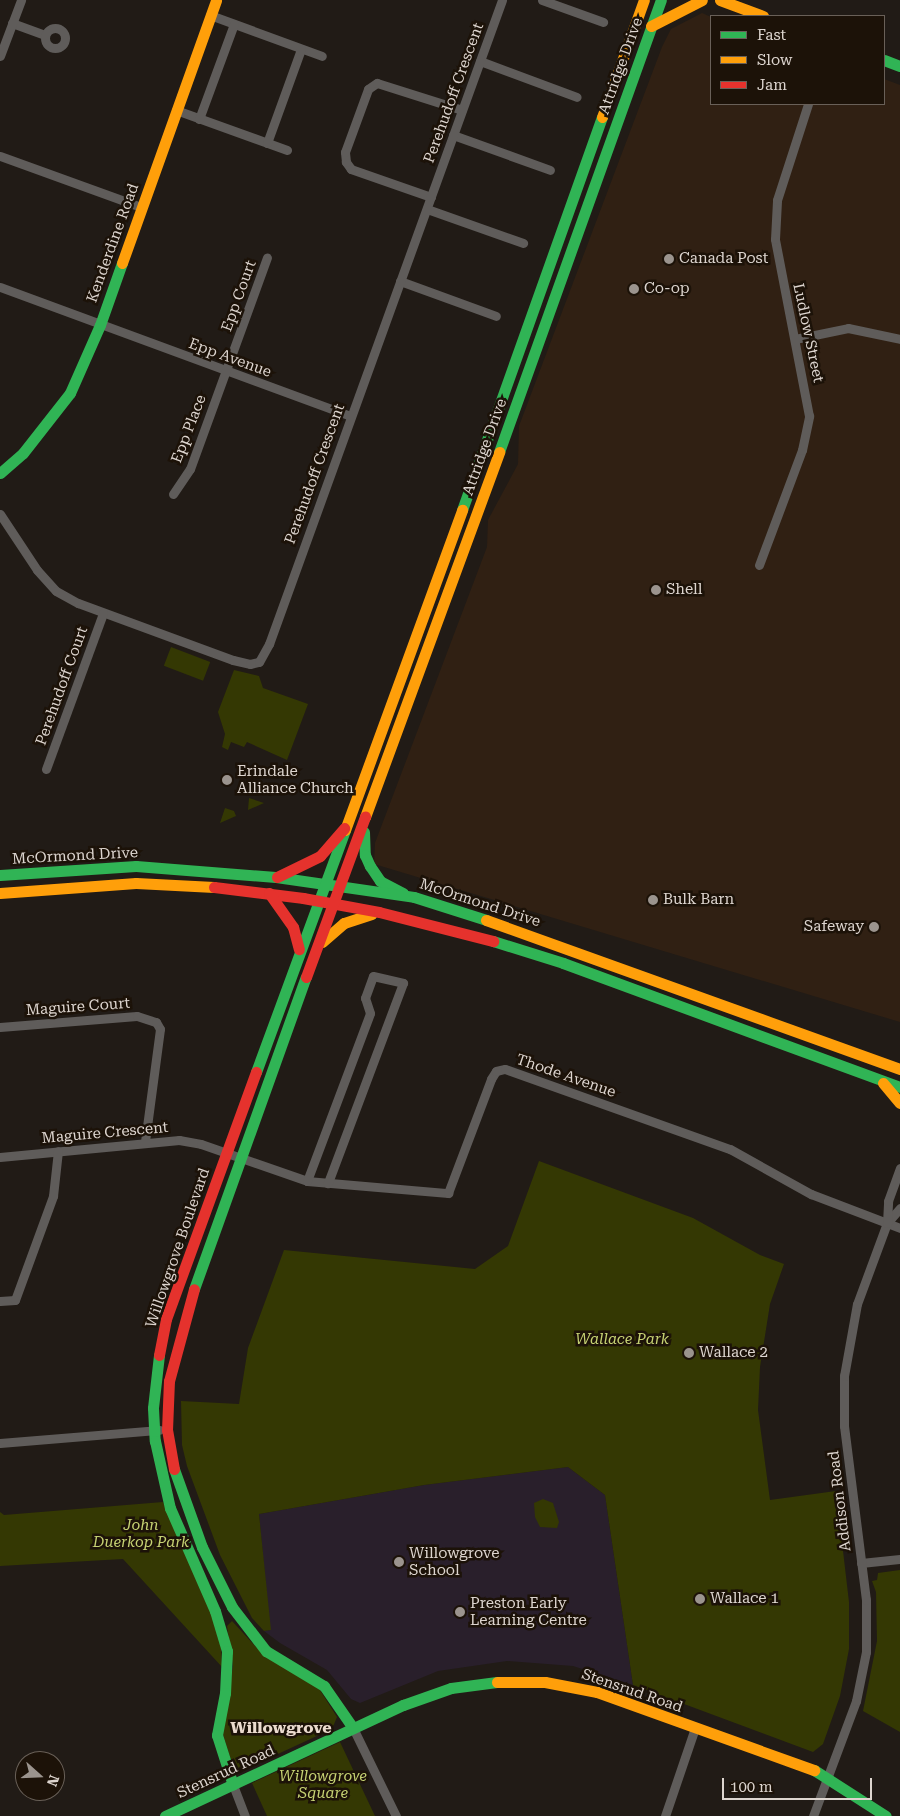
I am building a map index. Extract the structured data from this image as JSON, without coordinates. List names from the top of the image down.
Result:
{
  "streets": {
    "main road": [
      "Attridge Drive",
      "Kenderdine Road",
      "McOrmond Drive",
      "Willowgrove Boulevard",
      "Stensrud Road"
    ],
    "street": [
      "Perehudoff Crescent",
      "Epp Court",
      "Ludlow Street",
      "Epp Avenue",
      "Epp Place",
      "Perehudoff Court",
      "Maguire Court",
      "Thode Avenue",
      "Maguire Crescent",
      "Addison Road"
    ]
  },
  "crossings": [
    ["Attridge Drive", "McOrmond Drive"],
    ["Attridge Drive", "Willowgrove Boulevard"],
    ["Perehudoff Crescent", "Epp Avenue"],
    ["Perehudoff Crescent", "Perehudoff Court"],
    ["Kenderdine Road", "Epp Avenue"],
    ["Epp Court", "Epp Avenue"],
    ["Epp Court", "Epp Place"],
    ["Epp Avenue", "Epp Place"],
    ["McOrmond Drive", "Willowgrove Boulevard"],
    ["Maguire Court", "Maguire Crescent"],
    ["Thode Avenue", "Maguire Crescent"],
    ["Thode Avenue", "Willowgrove Boulevard"],
    ["Thode Avenue", "Addison Road"],
    ["Maguire Crescent", "Willowgrove Boulevard"],
    ["Willowgrove Boulevard", "Stensrud Road"],
    ["Addison Road", "Stensrud Road"]
  ],
  "districts": ["Willowgrove"],
  "parks": ["Wallace Park", "John Duerkop Park", "Willowgrove Square"],
  "places": [
    "Canada Post",
    "Co-op",
    "Shell",
    "Erindale Alliance Church",
    "Bulk Barn",
    "Safeway",
    "Wallace 2",
    "Willowgrove School",
    "Wallace 1",
    "Preston Early Learning Centre"
  ],
  "legend": ["Fast", "Slow", "Jam"],
  "scale_bar": "100 m",
  "north": "right"
}
